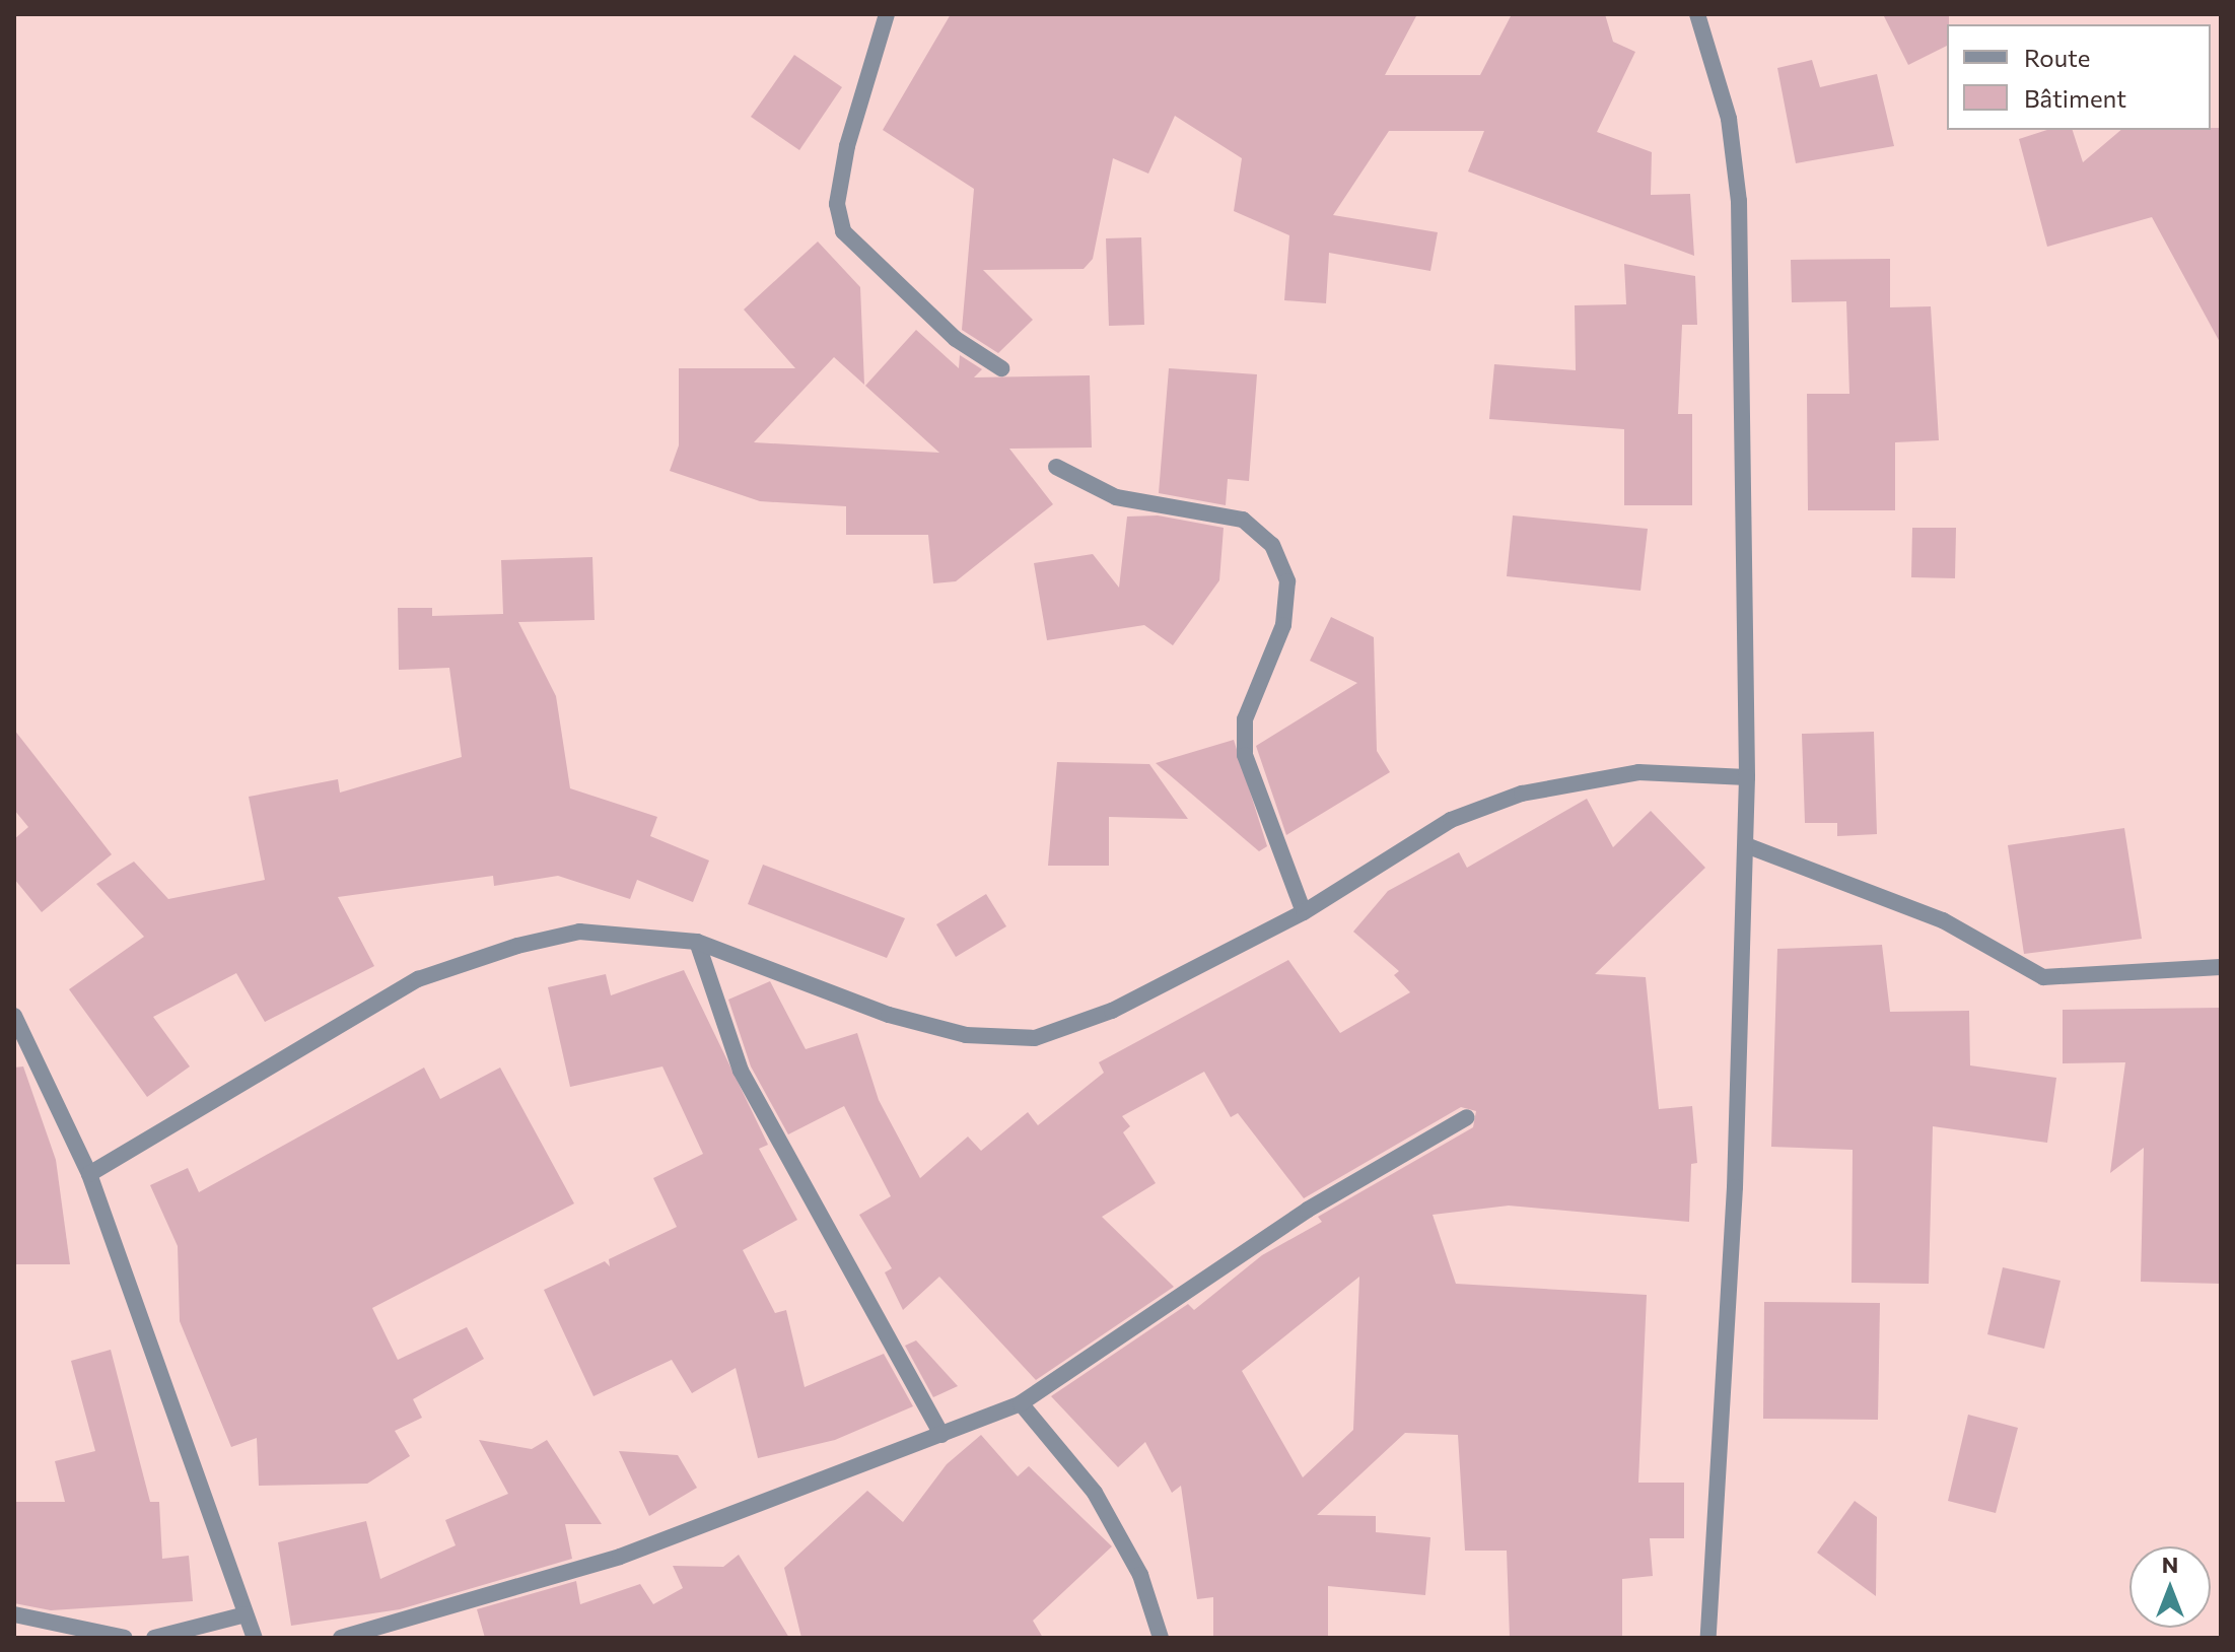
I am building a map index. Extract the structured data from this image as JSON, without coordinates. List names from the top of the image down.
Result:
{
  "legend": ["Route", "Bâtiment"],
  "north": "top"
}
